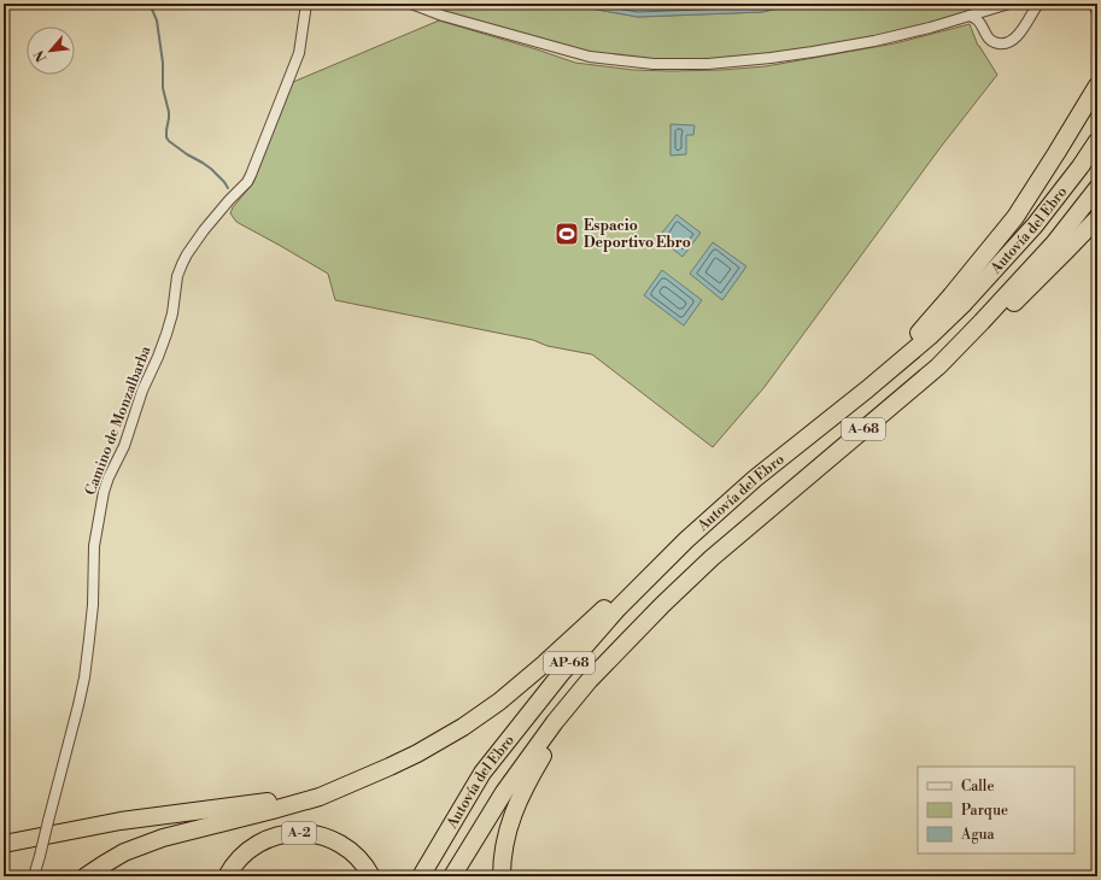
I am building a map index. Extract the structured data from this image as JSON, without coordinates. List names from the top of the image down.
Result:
{
  "streets": {
    "highway": [
      "Autovía del Ebro",
      "A-68",
      "AP-68",
      "A-2"
    ],
    "street": ["Camino de Monzalbarba"]
  },
  "places": {
    "sports": ["Espacio Deportivo Ebro"]
  },
  "legend": ["Calle", "Parque", "Agua"],
  "north": "bottom left"
}
